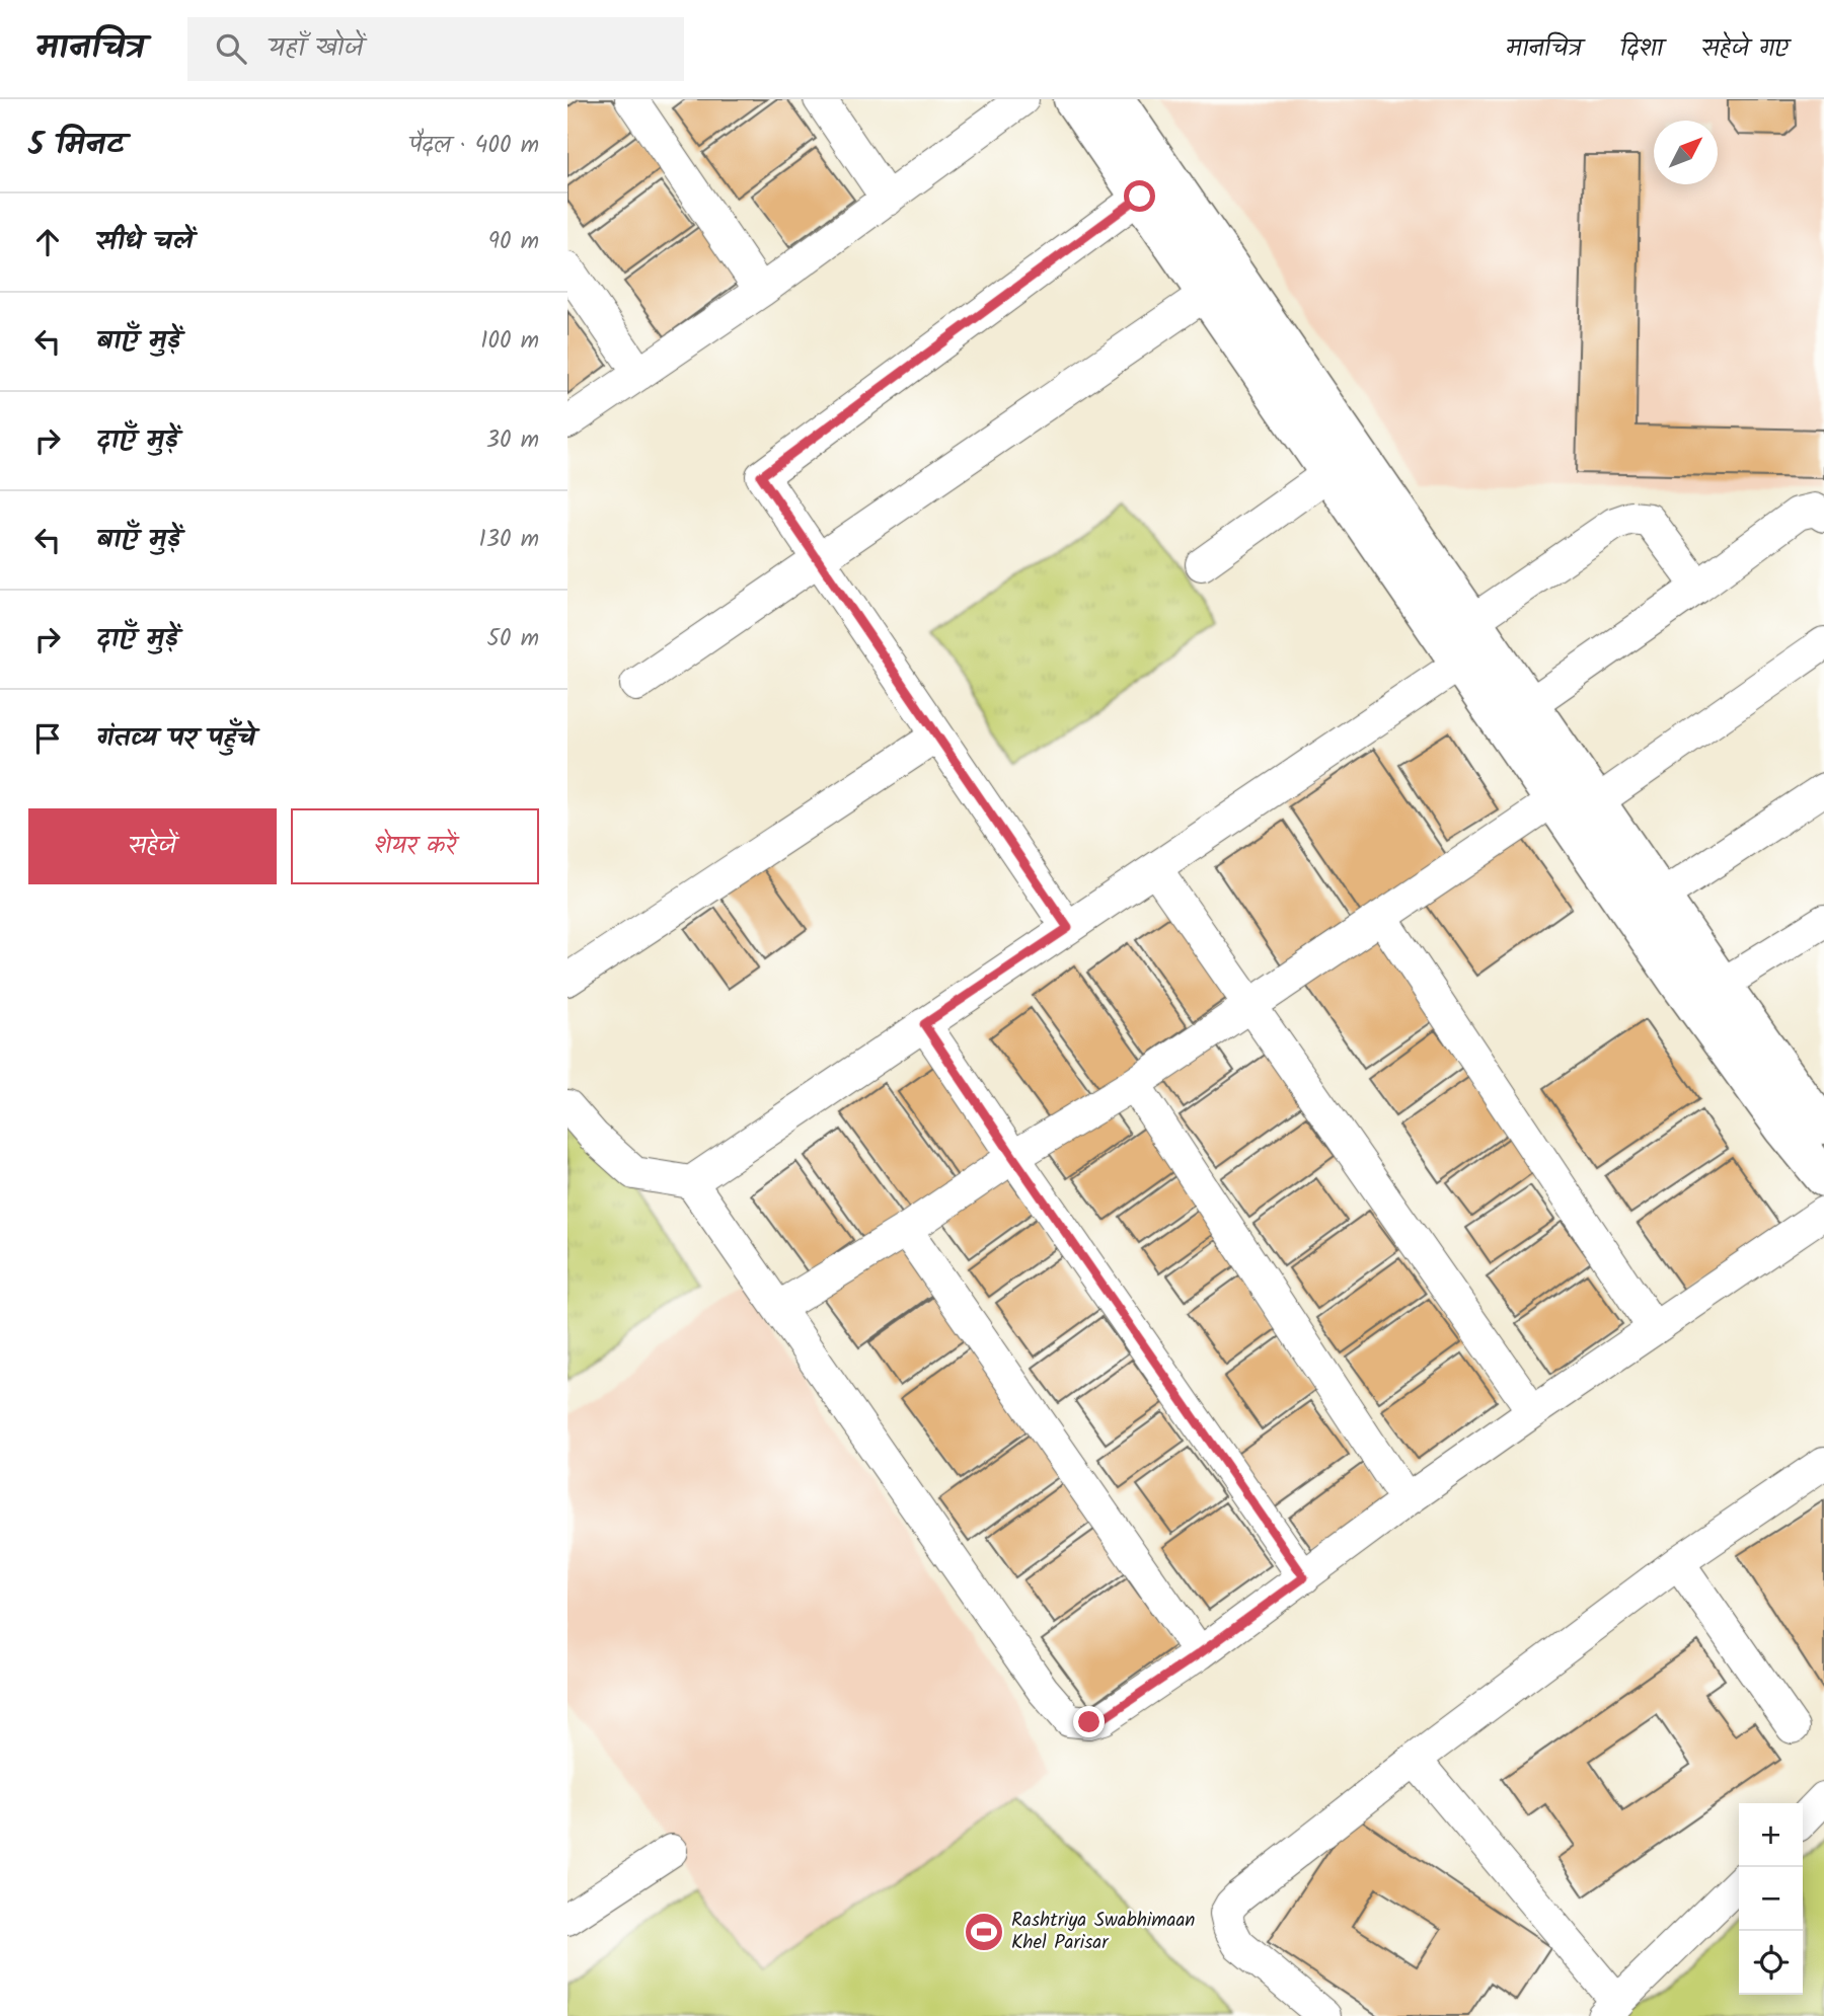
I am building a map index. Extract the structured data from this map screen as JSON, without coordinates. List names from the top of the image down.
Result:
{
  "places": {
    "sports": ["Rashtriya Swabhimaan Khel Parisar"]
  },
  "north": "top right",
  "page": {
    "header": "मानचित्र",
    "search": "यहाँ खोजें",
    "nav": ["मानचित्र", "दिशा", "सहेजे गए"],
    "heading": ["5 मिनट", "पैदल · 400 m"],
    "list": [
      ["सीधे चलें", "90 m"],
      ["बाएँ मुड़ें", "100 m"],
      ["दाएँ मुड़ें", "30 m"],
      ["बाएँ मुड़ें", "130 m"],
      ["दाएँ मुड़ें", "50 m"],
      "गंतव्य पर पहुँचे"
    ],
    "buttons": ["सहेजें", "शेयर करें"],
    "map_buttons": ["+", "−"]
  }
}
